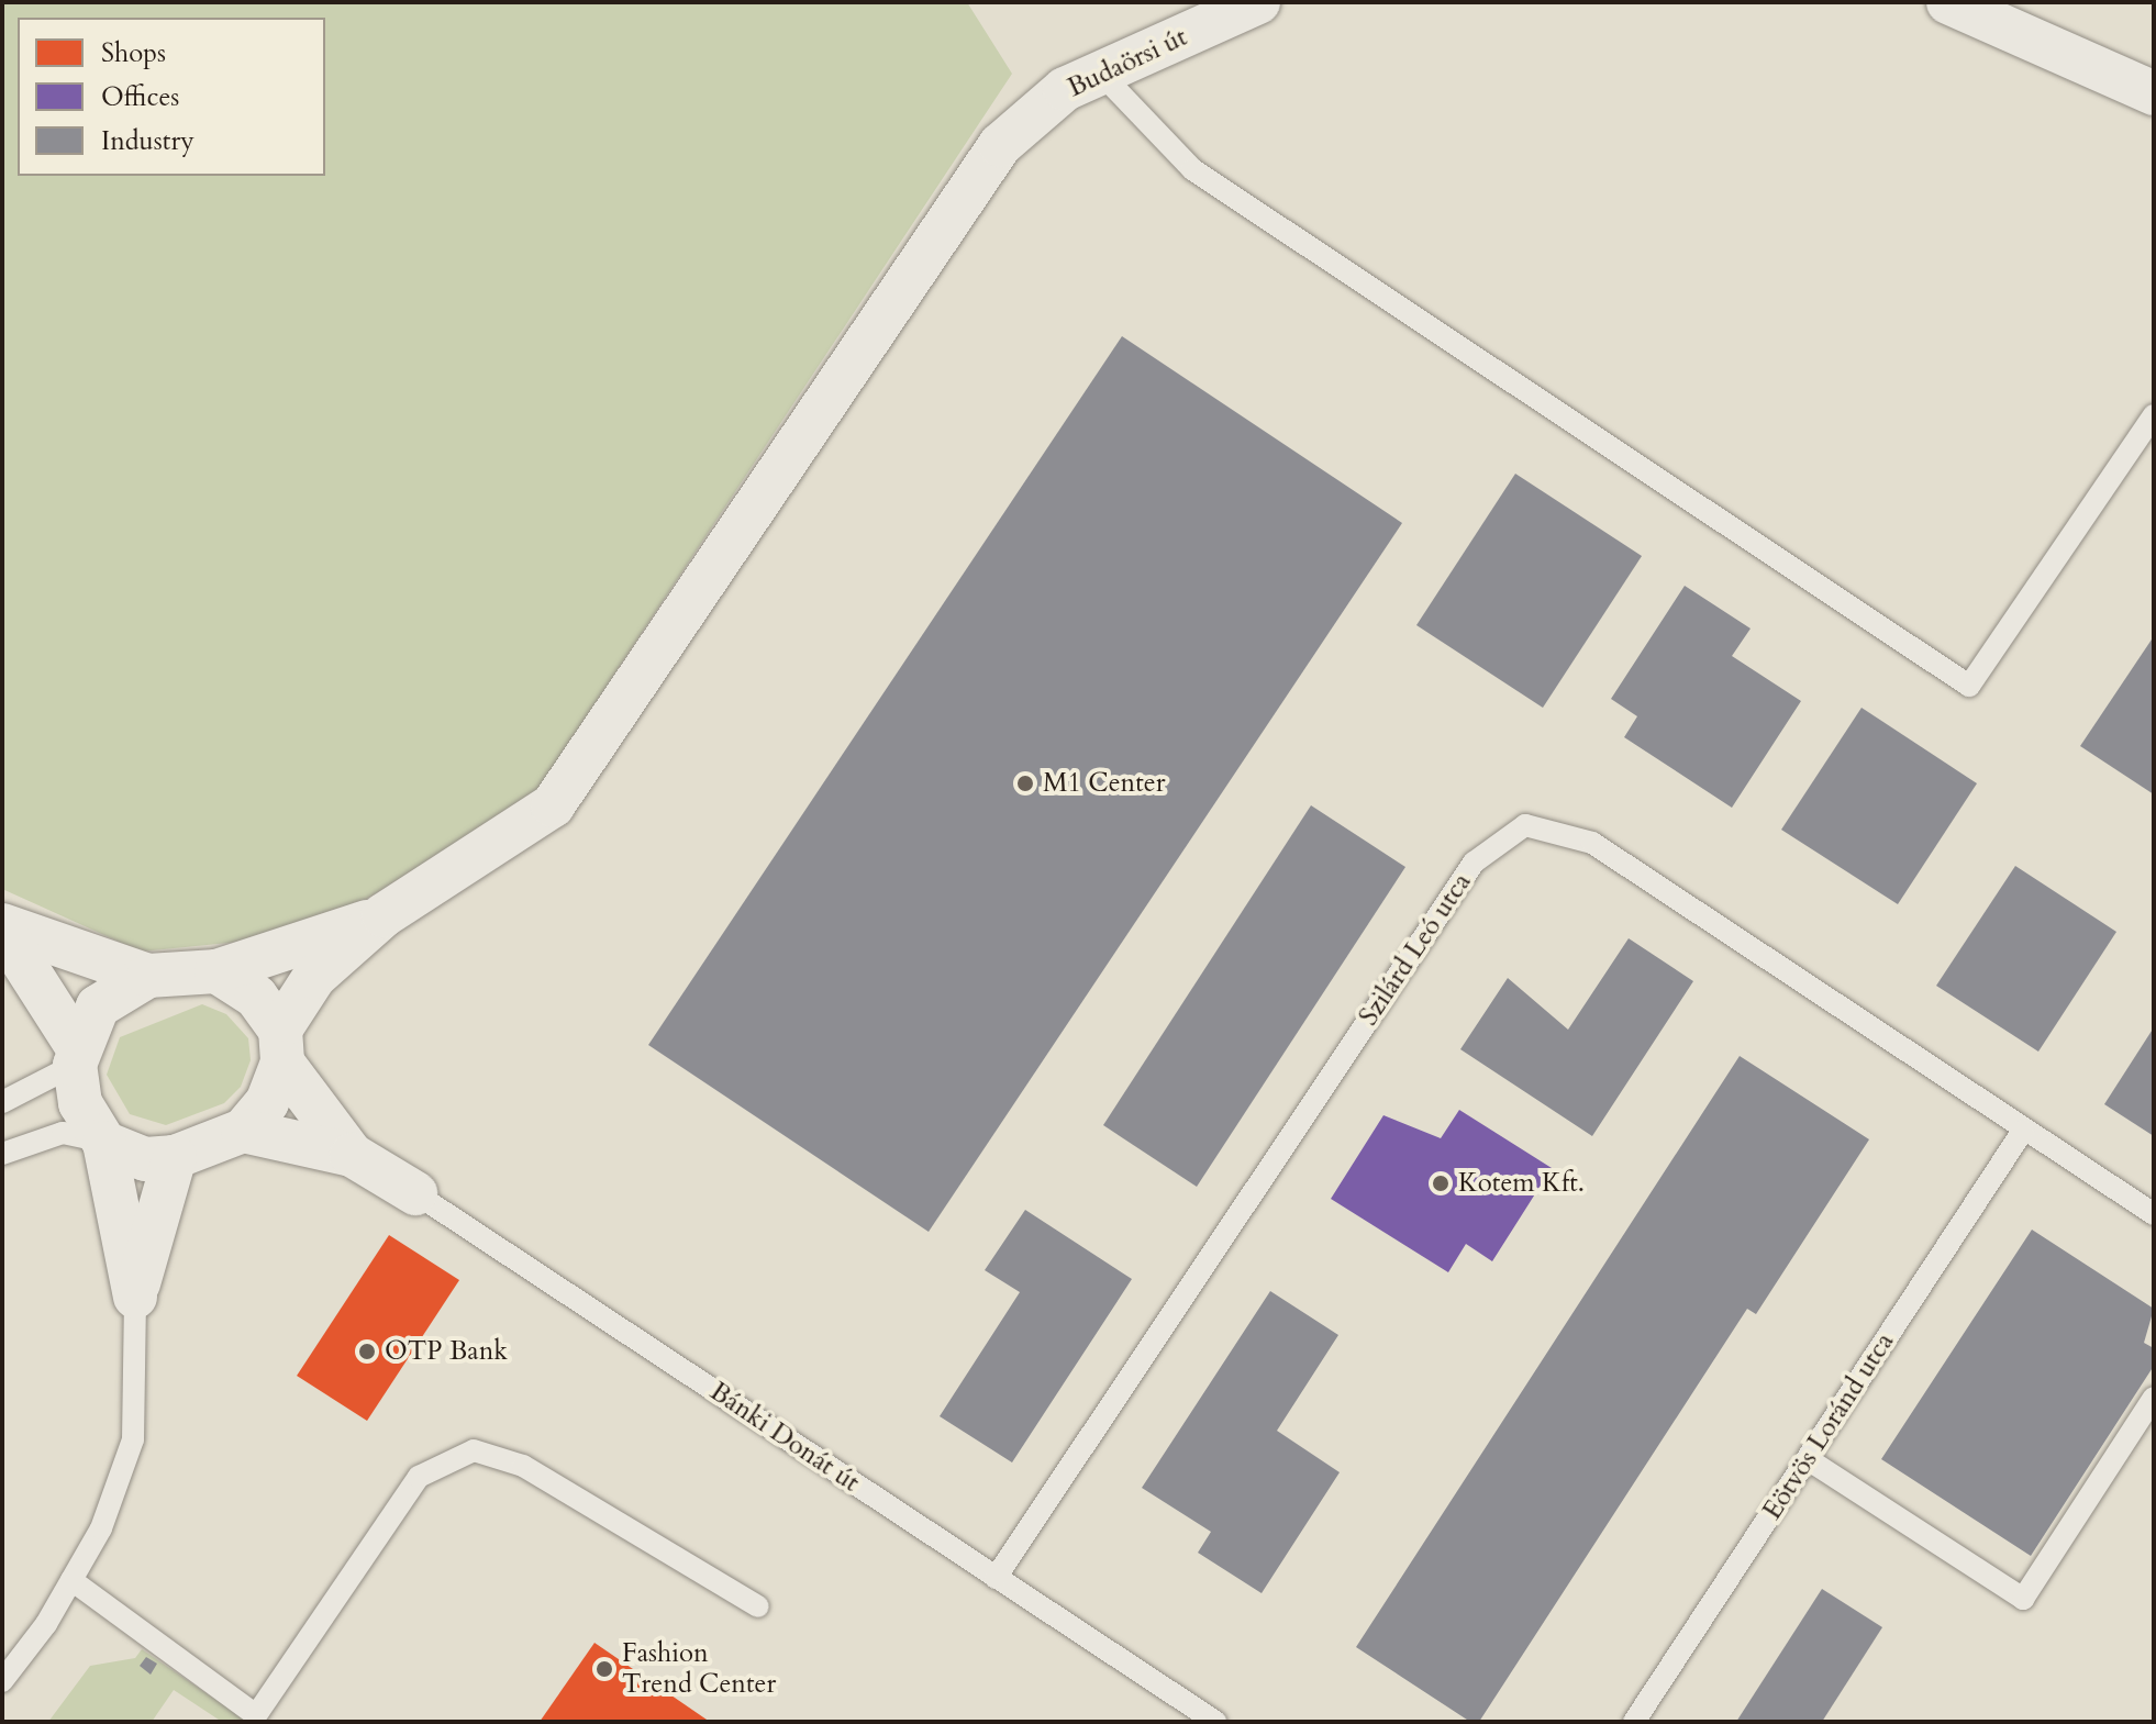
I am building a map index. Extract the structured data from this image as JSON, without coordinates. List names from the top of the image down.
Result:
{
  "streets": {
    "street": ["Budaörsi út", "Bánki Donát út"],
    "lane": ["Szilárd Leó utca", "Eötvös Loránd utca"]
  },
  "crossings": [
    ["Szilárd Leó utca", "Eötvös Loránd utca"],
    ["Szilárd Leó utca", "Bánki Donát út"]
  ],
  "places": [
    "M1 Center",
    "Kotem Kft.",
    "OTP Bank",
    "Fashion Trend Center"
  ],
  "legend": ["Shops", "Offices", "Industry"]
}
